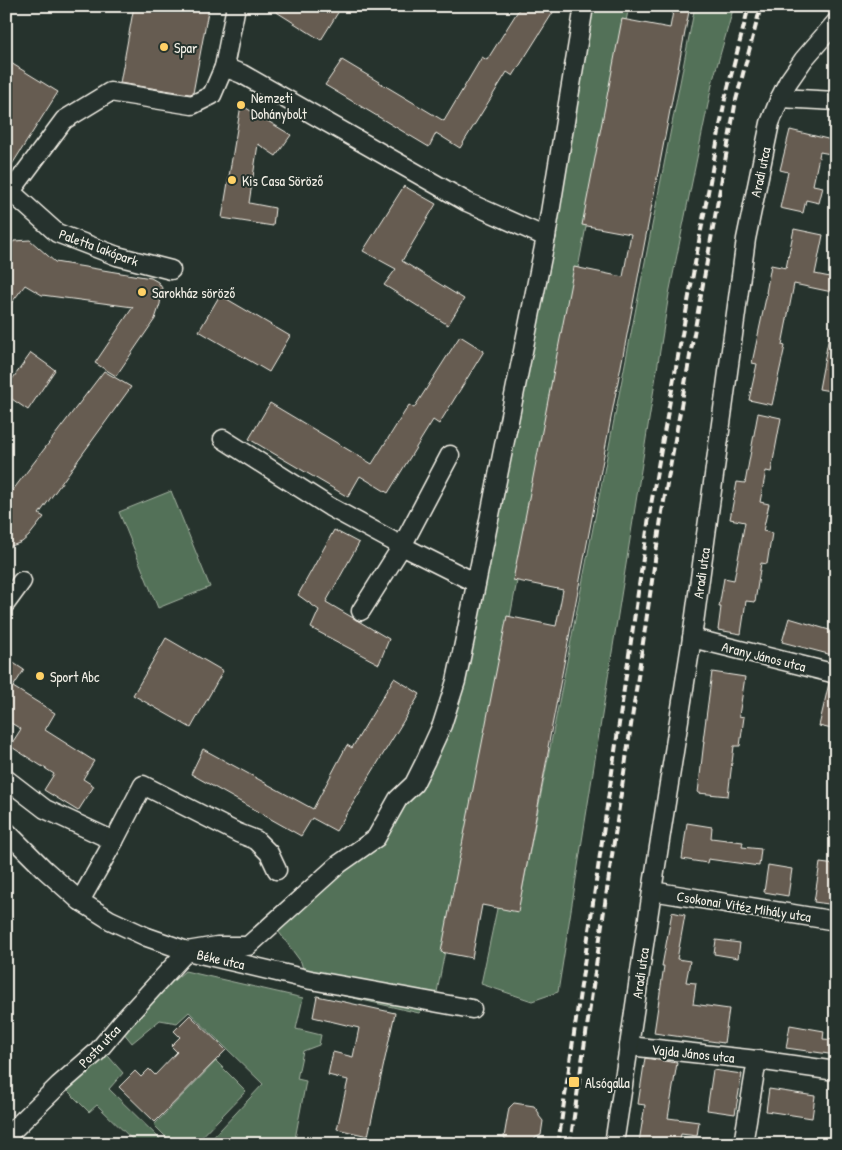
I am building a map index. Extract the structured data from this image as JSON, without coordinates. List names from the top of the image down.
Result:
{
  "streets": {
    "street": [
      "Aradi utca",
      "Paletta lakópark",
      "Arany János utca",
      "Csokonai Vitéz Mihály utca",
      "Béke utca",
      "Posta utca",
      "Vajda János utca"
    ]
  },
  "crossings": [
    ["Aradi utca", "Arany János utca"],
    ["Aradi utca", "Csokonai Vitéz Mihály utca"],
    ["Aradi utca", "Vajda János utca"],
    ["Béke utca", "Posta utca"]
  ],
  "places": {
    "other": [
      "Spar",
      "Nemzeti Dohánybolt",
      "Kis Casa Söröző",
      "Sarokház söröző",
      "Sport Abc"
    ],
    "transit": ["Alsógalla"]
  }
}
